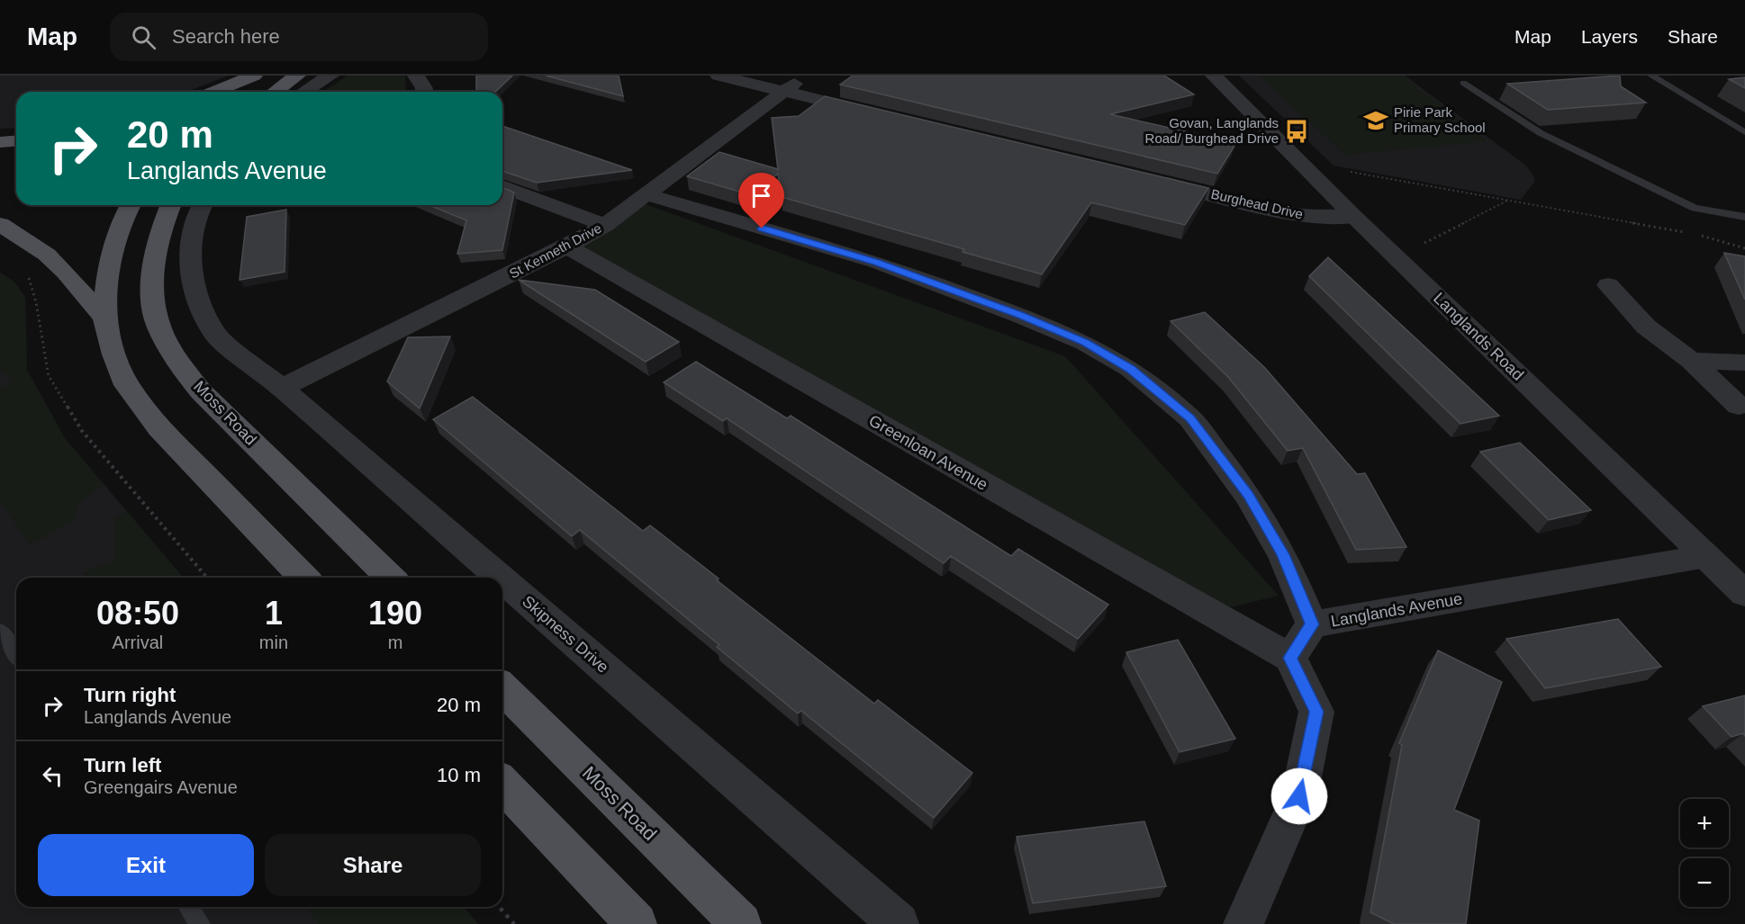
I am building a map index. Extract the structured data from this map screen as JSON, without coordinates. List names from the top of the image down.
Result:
{
  "streets": {
    "main road": ["Moss Road"],
    "street": [
      "Burghead Drive",
      "St Kenneth Drive",
      "Langlands Road",
      "Greenloan Avenue",
      "Langlands Avenue",
      "Skipness Drive"
    ]
  },
  "crossings": [
    ["Burghead Drive", "Langlands Road"],
    ["St Kenneth Drive", "Greenloan Avenue"],
    ["St Kenneth Drive", "Skipness Drive"],
    ["Langlands Road", "Langlands Avenue"],
    ["Greenloan Avenue", "Langlands Avenue"]
  ],
  "places": {
    "school or university": ["Pirie Park Primary School"],
    "bus stop": ["Govan, Langlands Road/ Burghead Drive"]
  },
  "page": {
    "header": "Map",
    "search": "Search here",
    "nav": ["Map", "Layers", "Share"],
    "turn": ["20 m", "Langlands Avenue"],
    "eta": [
      "08:50",
      "Arrival",
      "1",
      "min",
      "190",
      "m"
    ],
    "list": [
      {
        "name": "Turn right",
        "note": "Langlands Avenue",
        "value": "20 m"
      },
      {
        "name": "Turn left",
        "note": "Greengairs Avenue",
        "value": "10 m"
      }
    ],
    "map_buttons": ["+", "−"],
    "buttons": ["Exit", "Share"]
  }
}
